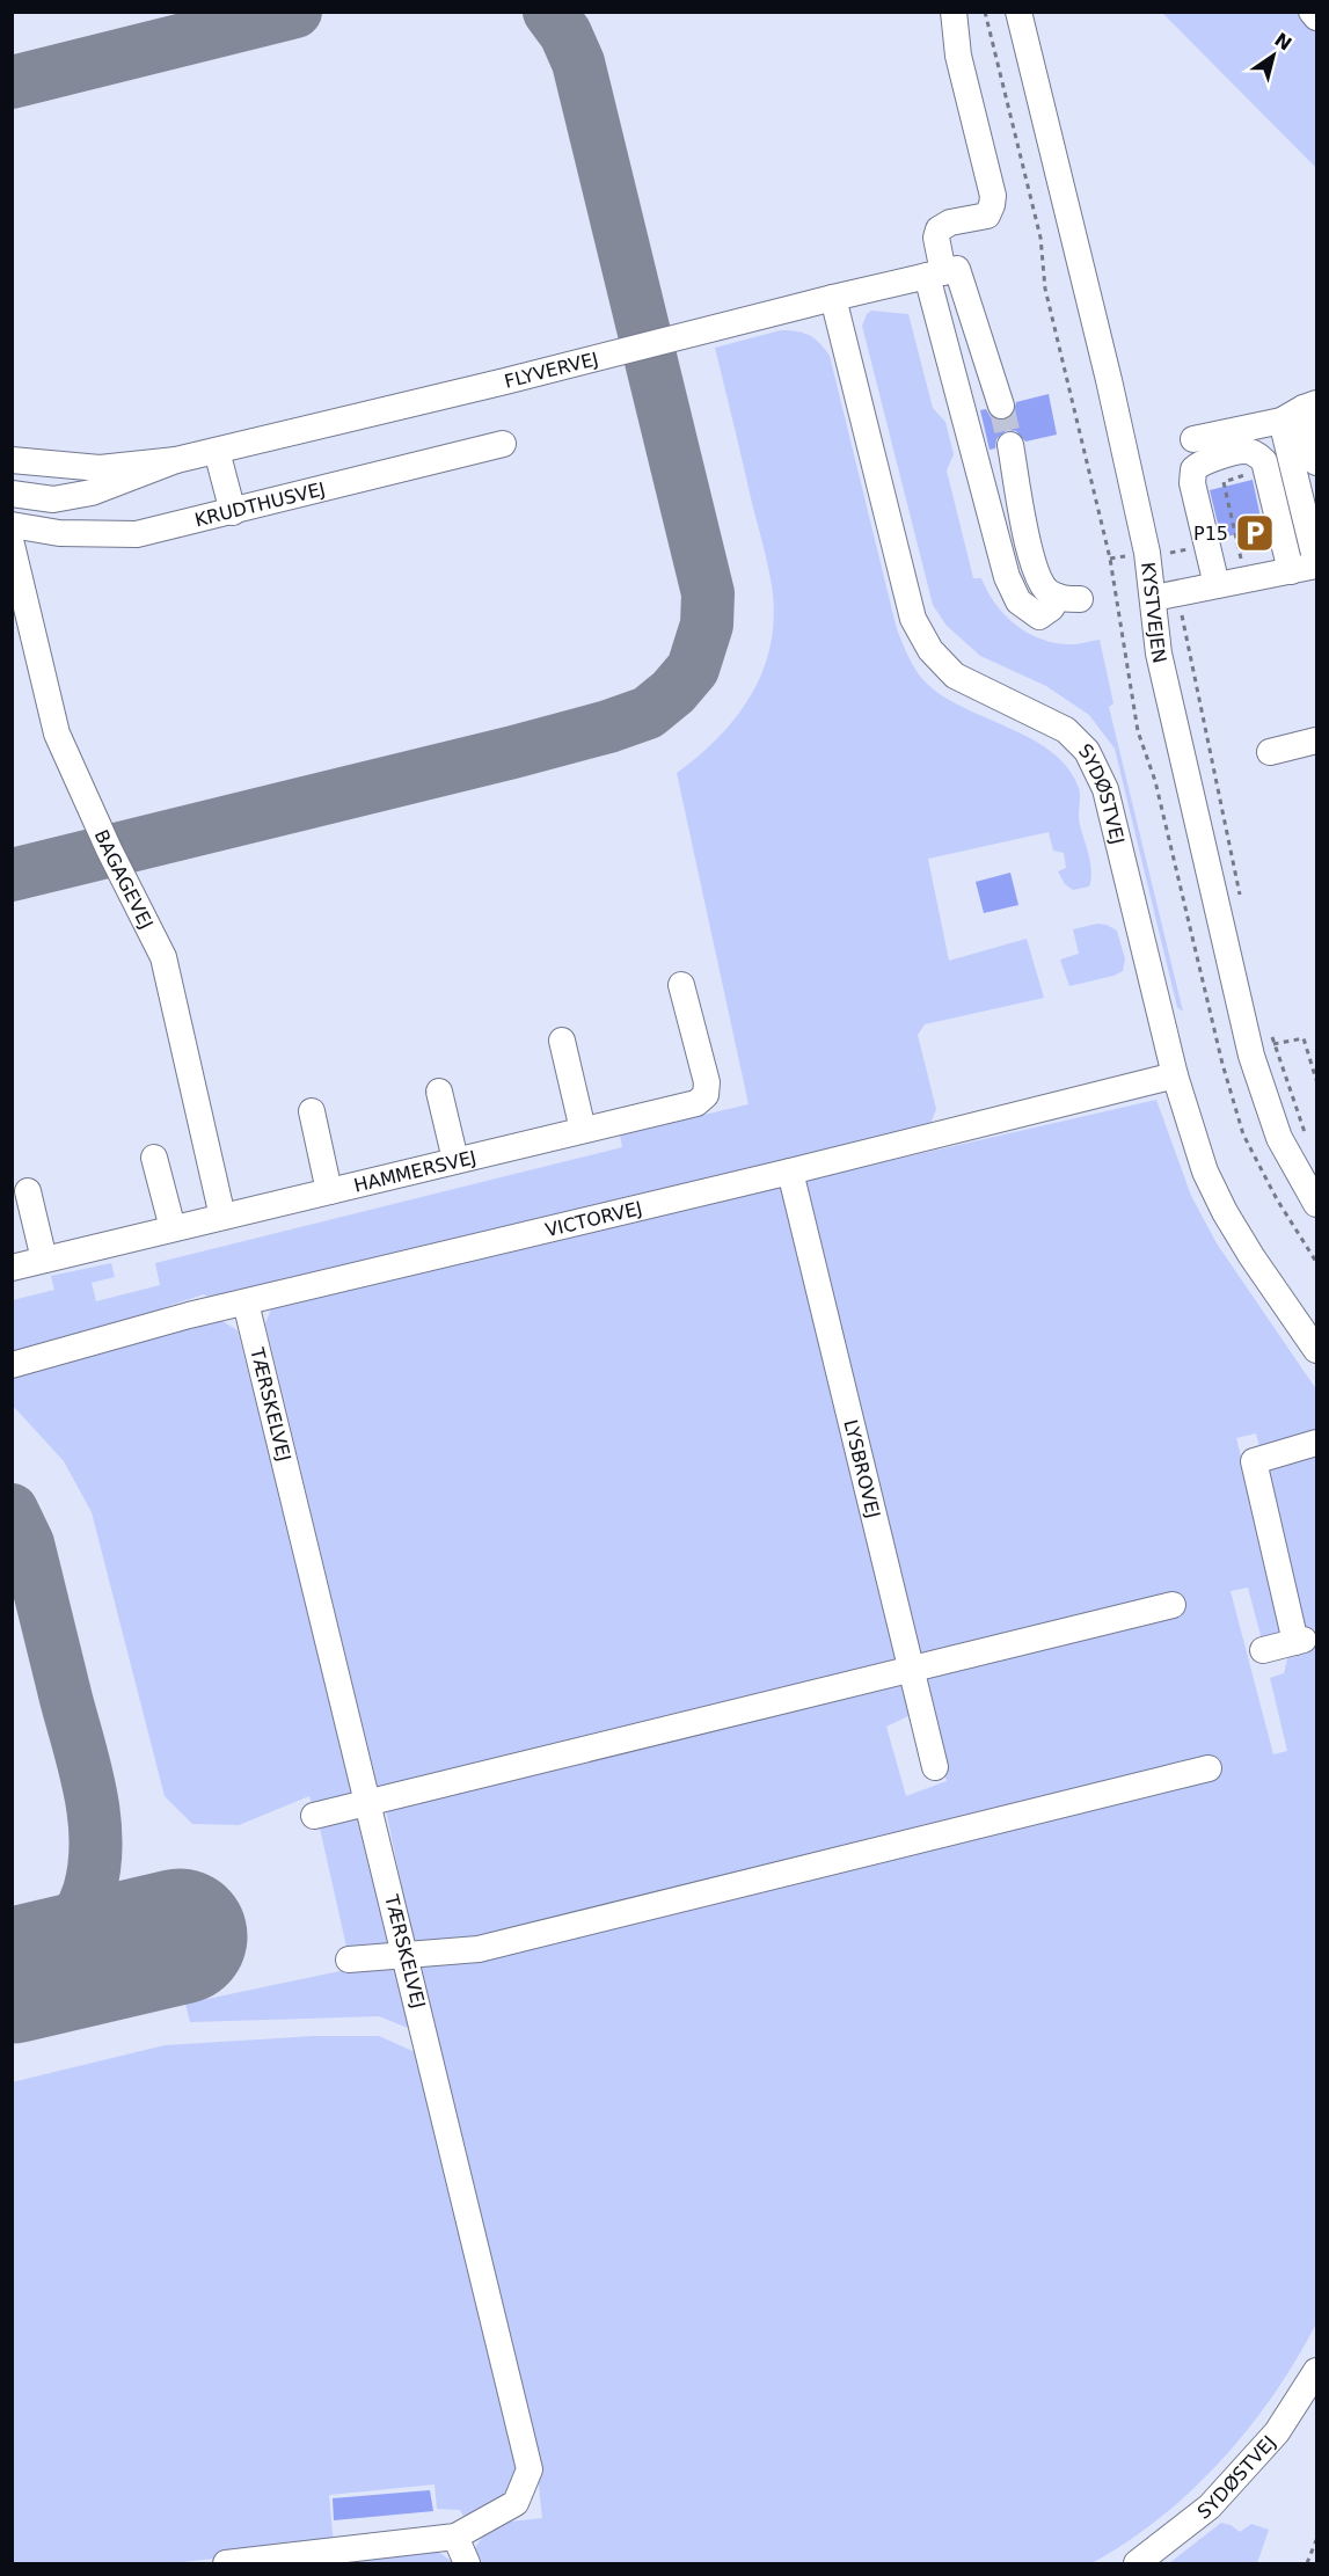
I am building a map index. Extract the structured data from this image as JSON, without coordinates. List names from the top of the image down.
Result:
{
  "streets": {
    "street": [
      "FLYVERVEJ",
      "KRUDTHUSVEJ",
      "KYSTVEJEN",
      "SYDØSTVEJ",
      "BAGAGEVEJ",
      "HAMMERSVEJ",
      "VICTORVEJ",
      "TÆRSKELVEJ",
      "LYSBROVEJ"
    ]
  },
  "crossings": [
    ["FLYVERVEJ", "SYDØSTVEJ"],
    ["SYDØSTVEJ", "VICTORVEJ"],
    ["BAGAGEVEJ", "HAMMERSVEJ"],
    ["VICTORVEJ", "TÆRSKELVEJ"],
    ["VICTORVEJ", "LYSBROVEJ"]
  ],
  "places": {
    "parking": ["P15"]
  },
  "north": "top right"
}
